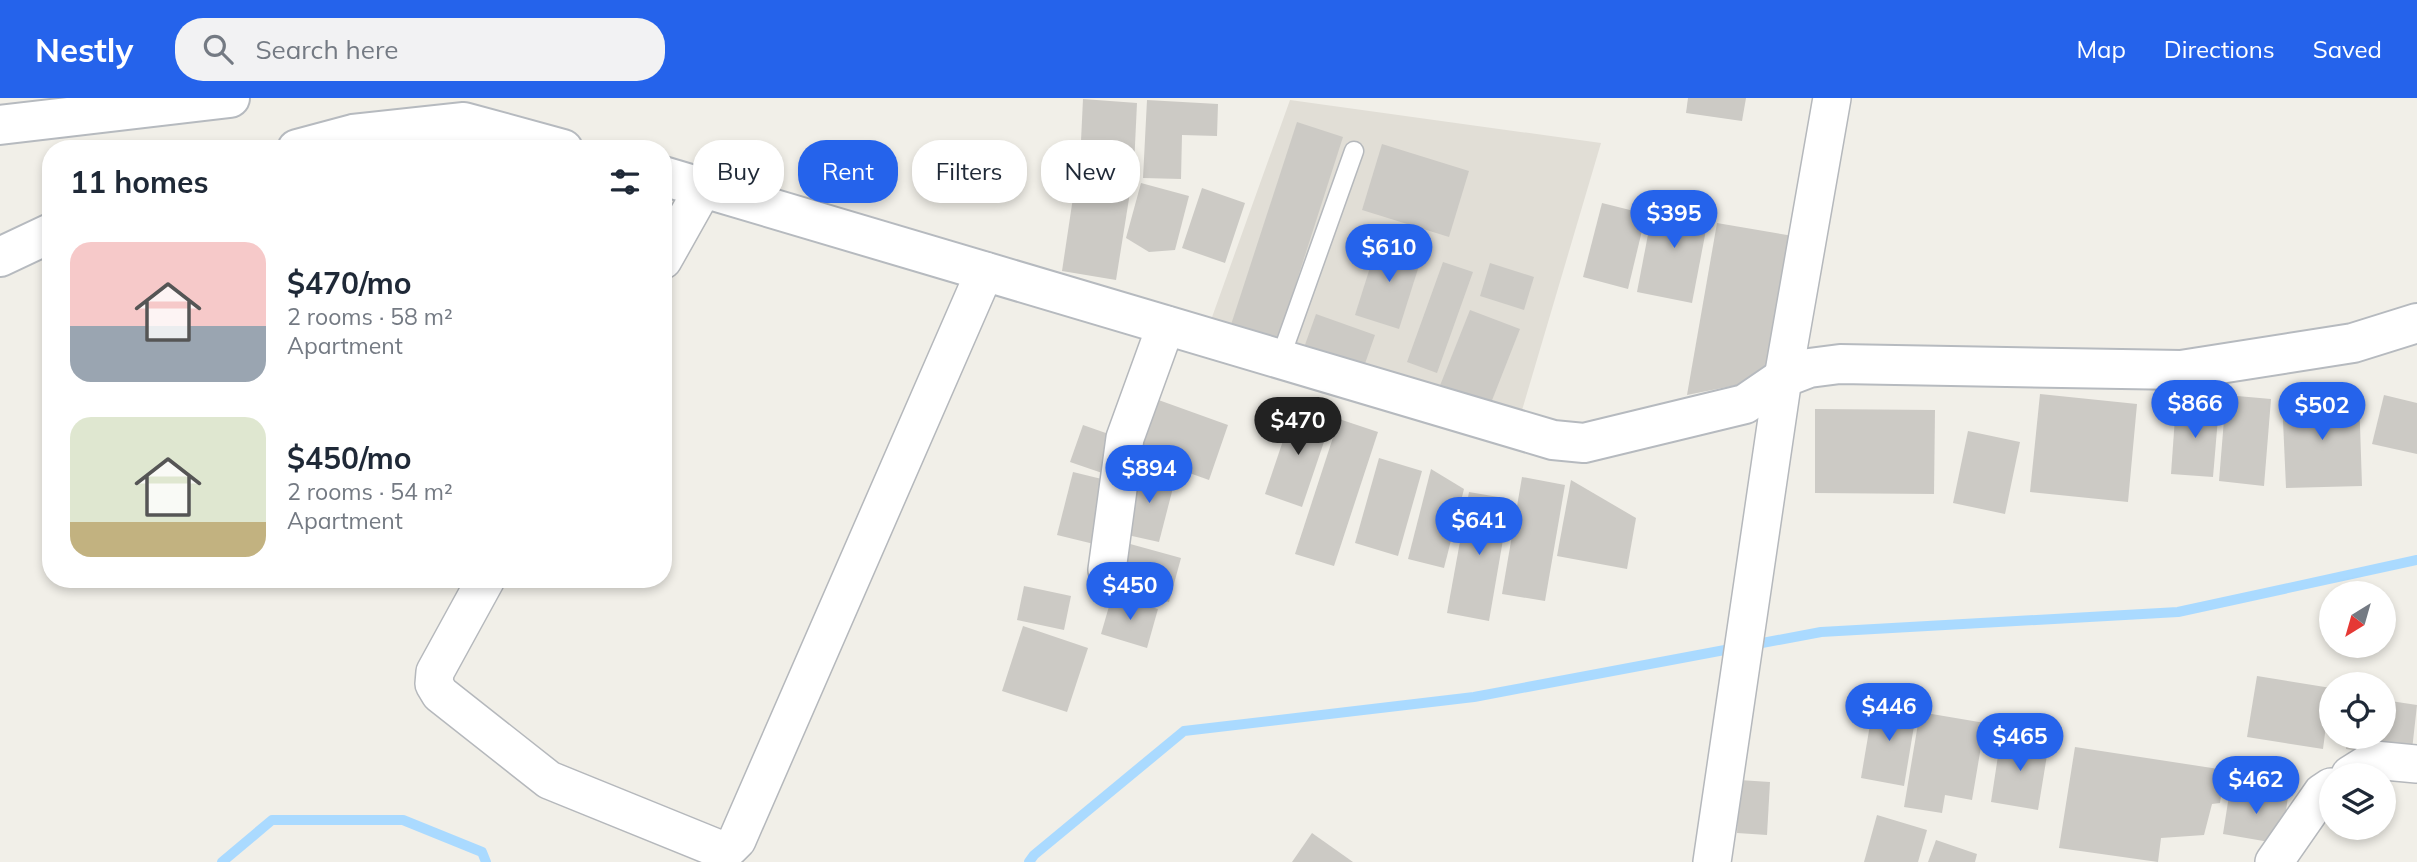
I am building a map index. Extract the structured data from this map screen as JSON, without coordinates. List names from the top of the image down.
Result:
{
  "north": "bottom left",
  "page": {
    "header": "Nestly",
    "search": "Search here",
    "nav": ["Map", "Directions", "Saved"],
    "chip": [
      "Buy",
      "Rent",
      "Filters",
      "New"
    ],
    "heading": "11 homes",
    "price": [
      "$395",
      "$610",
      "$866",
      "$502",
      "$470",
      "$894",
      "$641",
      "$450",
      "$446",
      "$465",
      "$462"
    ],
    "list": [
      {
        "name": "$470/mo",
        "note": "2 rooms · 58 m² · Apartment"
      },
      {
        "name": "$450/mo",
        "note": "2 rooms · 54 m² · Apartment"
      }
    ]
  }
}
